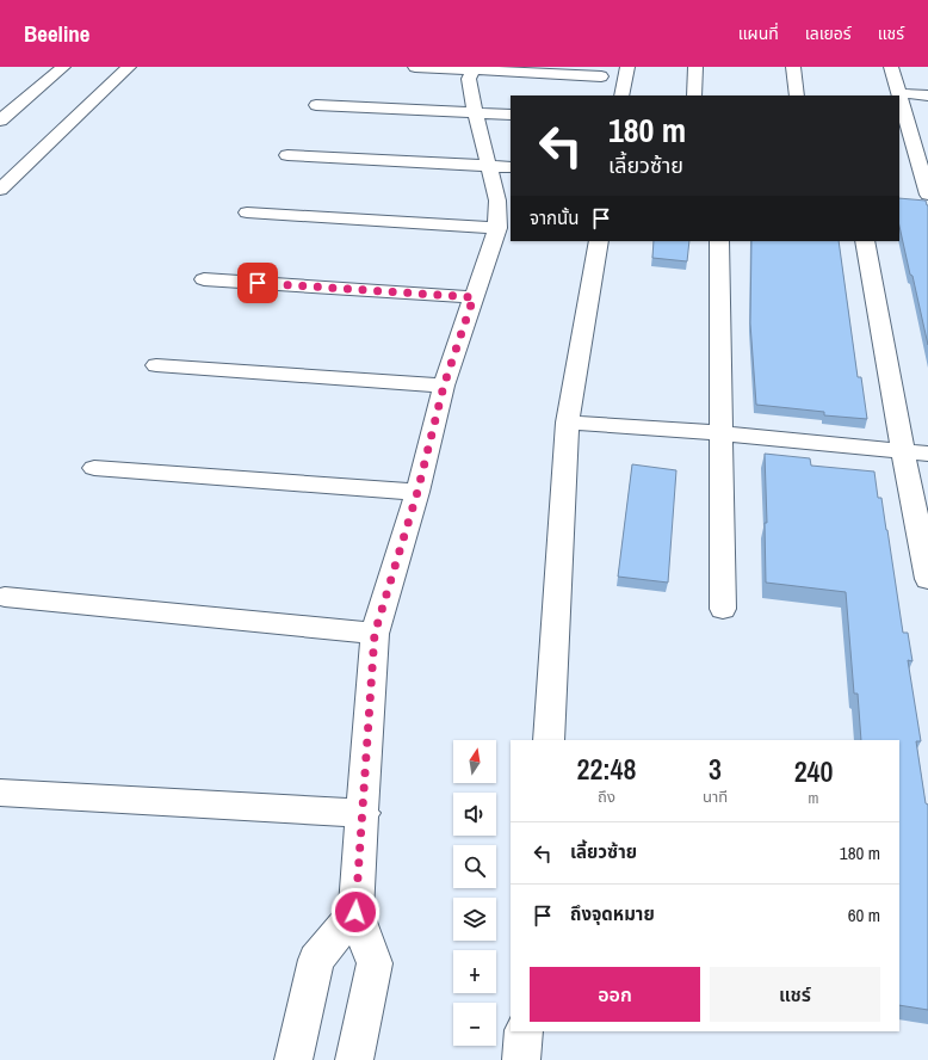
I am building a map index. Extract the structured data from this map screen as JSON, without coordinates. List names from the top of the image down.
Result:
{
  "north": "top",
  "page": {
    "header": "Beeline",
    "nav": ["แผนที่", "เลเยอร์", "แชร์"],
    "turn": ["180 m", "เลี้ยวซ้าย"],
    "then": "จากนั้น",
    "map_buttons": ["+", "−"],
    "eta": [
      "22:48",
      "ถึง",
      "3",
      "นาที",
      "240",
      "m"
    ],
    "list": [
      {
        "name": "เลี้ยวซ้าย",
        "value": "180 m"
      },
      {
        "name": "ถึงจุดหมาย",
        "value": "60 m"
      }
    ],
    "buttons": ["ออก", "แชร์"]
  }
}
